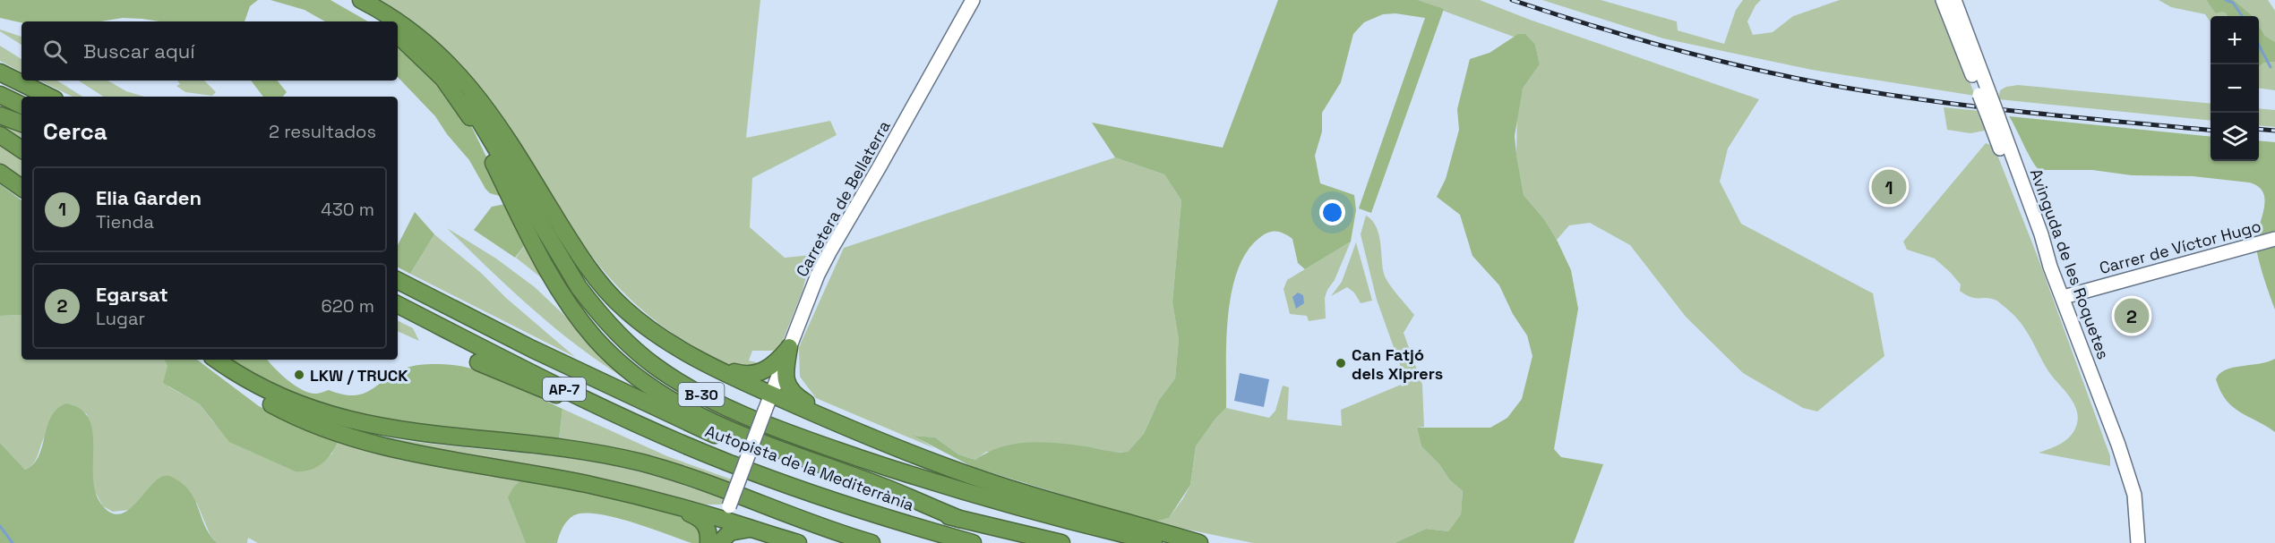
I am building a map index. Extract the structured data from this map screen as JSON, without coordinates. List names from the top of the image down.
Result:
{
  "streets": {
    "highway": ["AP-7", "B-30", "Autopista de la Mediterrània"],
    "street": ["Carretera de Bellaterra", "Carrer de Víctor Hugo", "Avinguda de les Roquetes"]
  },
  "crossings": [
    ["Carrer de Víctor Hugo", "Avinguda de les Roquetes"]
  ],
  "places": ["Can Fatjó dels Xiprers", "LKW / TRUCK"],
  "page": {
    "map_buttons": ["+", "−"],
    "search": "Buscar aquí",
    "heading": ["Cerca", "2 resultados"],
    "list": [
      {
        "mark": "1",
        "name": "Elia Garden",
        "note": "Tienda",
        "value": "430 m"
      },
      {
        "mark": "2",
        "name": "Egarsat",
        "note": "Lugar",
        "value": "620 m"
      }
    ],
    "pins": ["1", "2"]
  }
}
